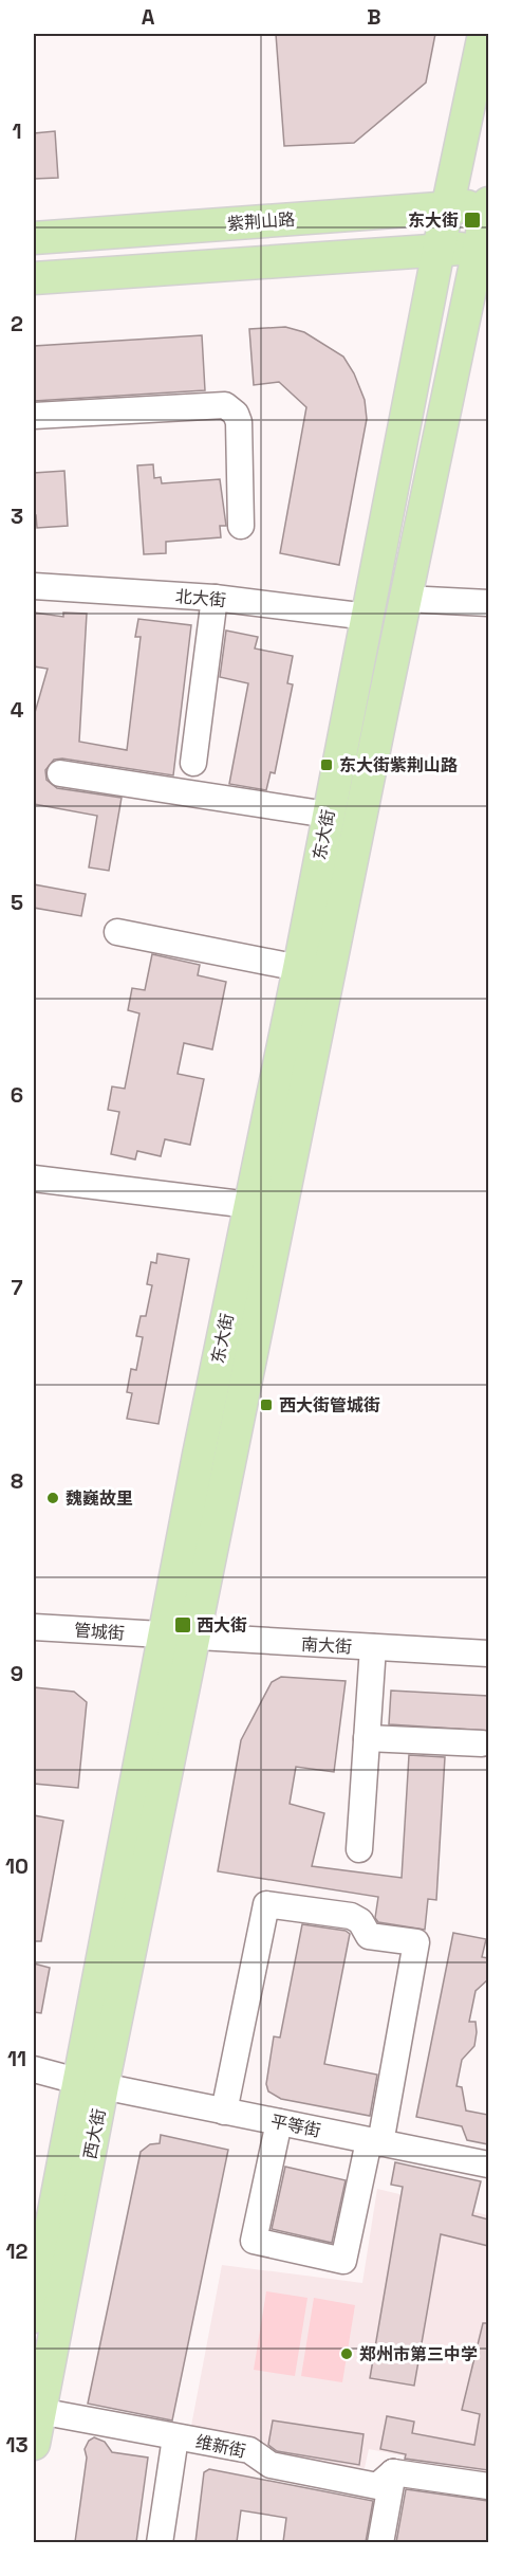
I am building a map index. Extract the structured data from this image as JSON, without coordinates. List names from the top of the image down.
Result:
{
  "streets": {
    "main road": ["紫荆山路", "东大街", "西大街"],
    "street": [
      "北大街",
      "管城街",
      "南大街",
      "平等街",
      "维新街"
    ]
  },
  "crossings": [
    ["紫荆山路", "东大街"],
    ["北大街", "东大街"],
    ["东大街", "管城街"],
    ["东大街", "南大街"],
    ["东大街", "西大街"],
    ["管城街", "南大街"],
    ["管城街", "西大街"],
    ["南大街", "西大街"],
    ["平等街", "西大街"],
    ["西大街", "维新街"]
  ],
  "places": {
    "transit": [
      "东大街",
      "东大街紫荆山路",
      "西大街管城街",
      "西大街"
    ],
    "other": ["魏巍故里", "郑州市第三中学"]
  },
  "grid": {
    "columns": ["A", "B"],
    "rows": [
      "1",
      "2",
      "3",
      "4",
      "5",
      "6",
      "7",
      "8",
      "9",
      "10",
      "11",
      "12",
      "13"
    ]
  }
}
